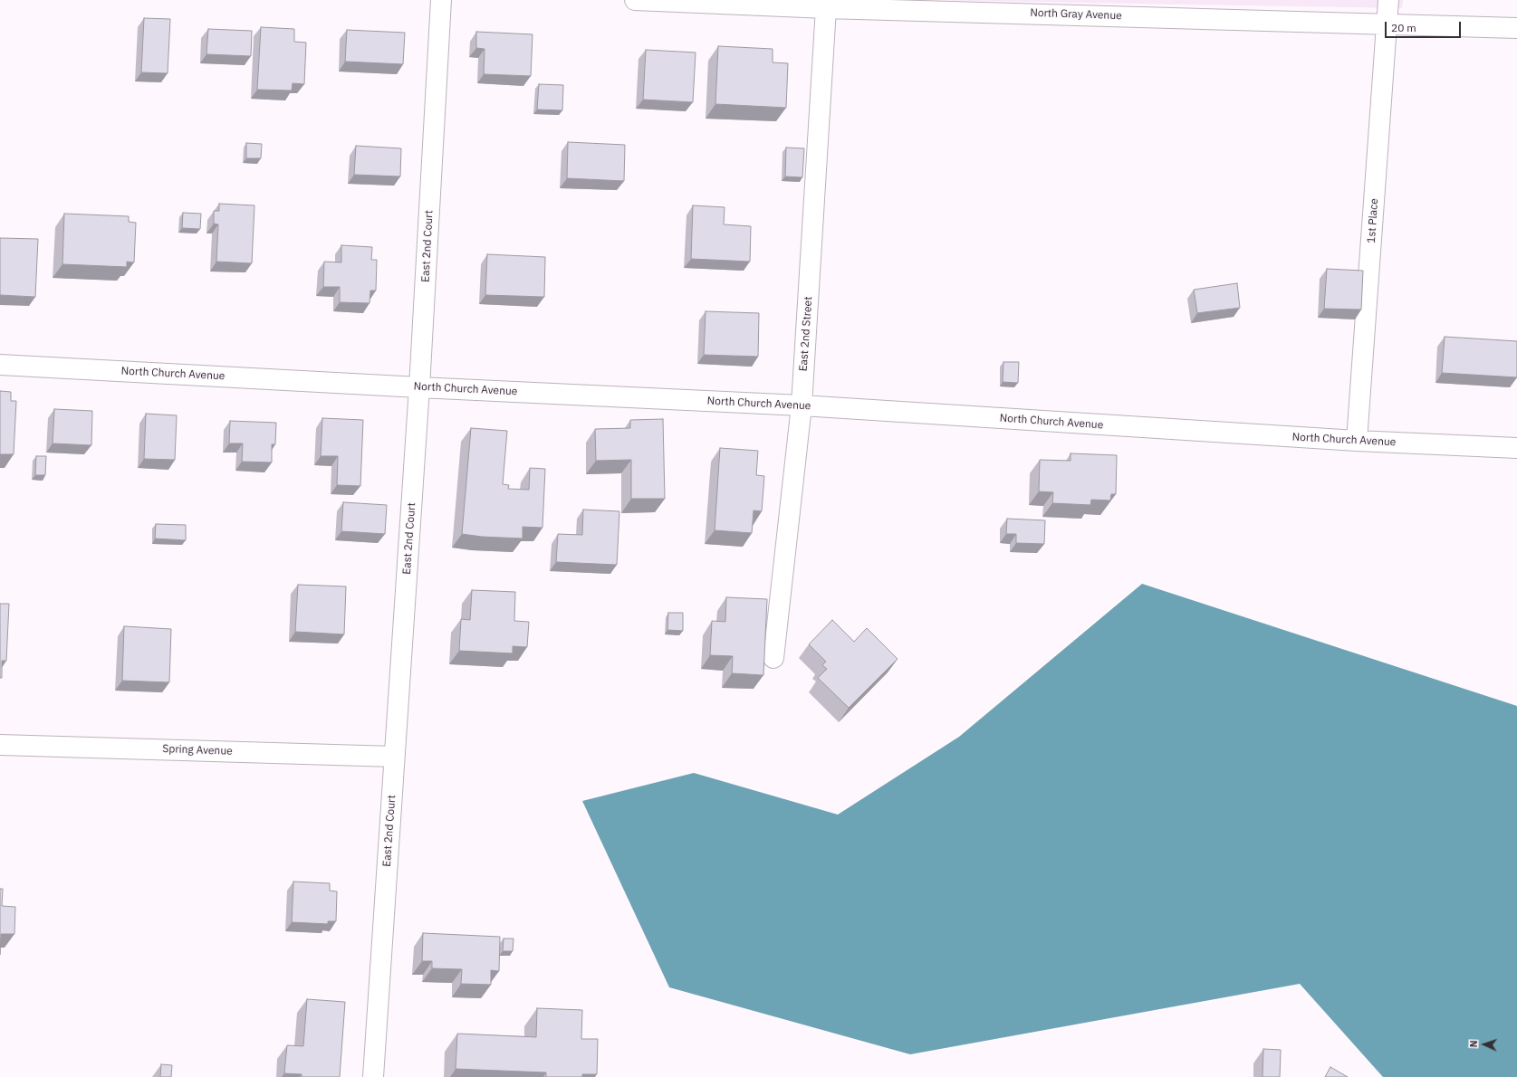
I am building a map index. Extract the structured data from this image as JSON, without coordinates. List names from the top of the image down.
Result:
{
  "streets": {
    "street": [
      "North Gray Avenue",
      "1st Place",
      "East 2nd Court",
      "East 2nd Street",
      "North Church Avenue",
      "Spring Avenue"
    ]
  },
  "crossings": [
    ["North Gray Avenue", "1st Place"],
    ["North Gray Avenue", "East 2nd Street"],
    ["1st Place", "North Church Avenue"],
    ["East 2nd Court", "North Church Avenue"],
    ["East 2nd Court", "Spring Avenue"],
    ["East 2nd Street", "North Church Avenue"]
  ],
  "scale_bar": "20 m",
  "north": "left"
}
